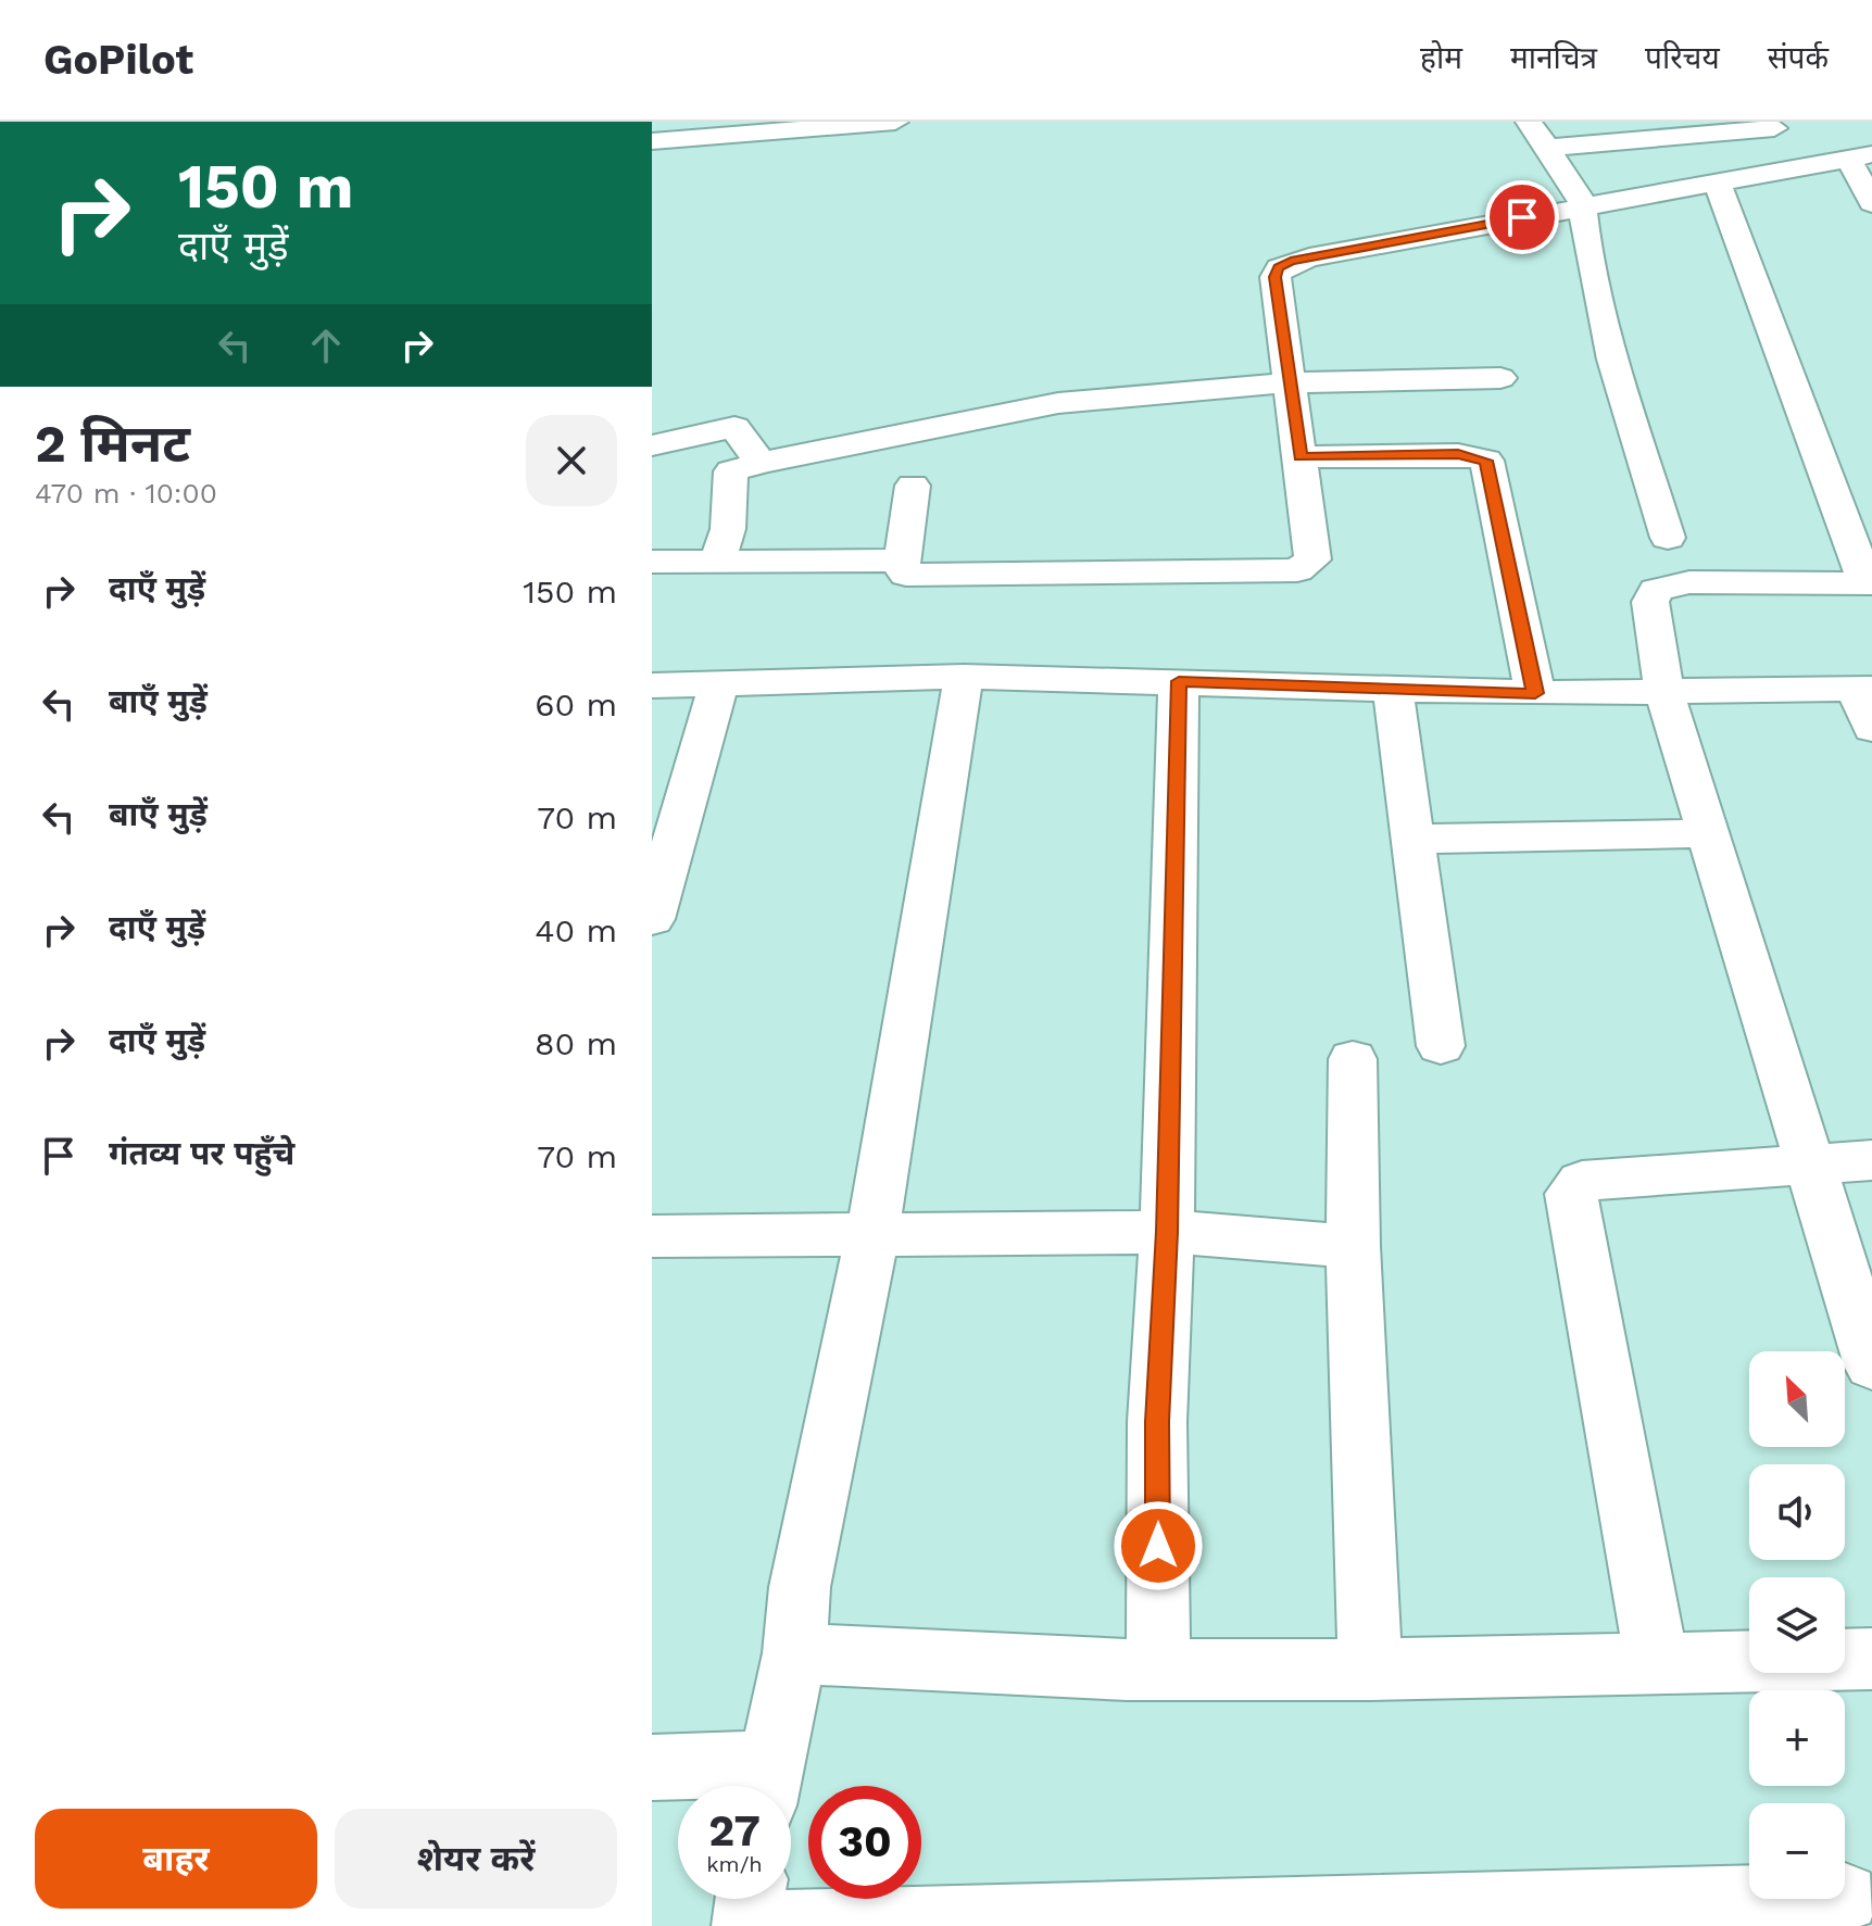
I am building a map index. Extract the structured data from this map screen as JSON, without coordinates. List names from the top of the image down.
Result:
{
  "north": "top left",
  "page": {
    "header": "GoPilot",
    "nav": [
      "होम",
      "मानचित्र",
      "परिचय",
      "संपर्क"
    ],
    "turn": ["150 m", "दाएँ मुड़ें"],
    "heading": ["2 मिनट", "470 m · 10:00"],
    "list": [
      {
        "name": "दाएँ मुड़ें",
        "value": "150 m"
      },
      {
        "name": "बाएँ मुड़ें",
        "value": "60 m"
      },
      {
        "name": "बाएँ मुड़ें",
        "value": "70 m"
      },
      {
        "name": "दाएँ मुड़ें",
        "value": "40 m"
      },
      {
        "name": "दाएँ मुड़ें",
        "value": "80 m"
      },
      {
        "name": "गंतव्य पर पहुँचे",
        "value": "70 m"
      }
    ],
    "map_buttons": ["+", "−"],
    "speed": "27 km/h",
    "limit": "30",
    "buttons": ["बाहर", "शेयर करें"]
  }
}
